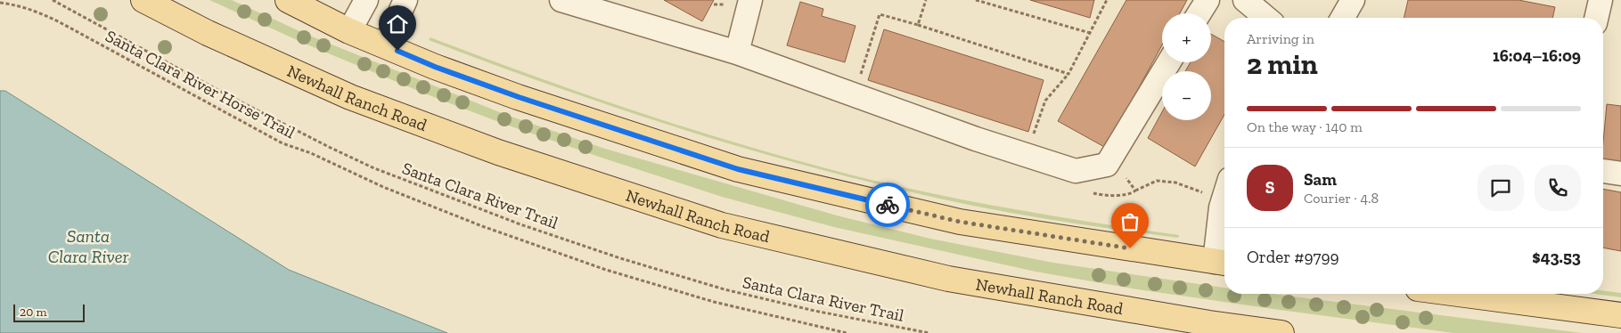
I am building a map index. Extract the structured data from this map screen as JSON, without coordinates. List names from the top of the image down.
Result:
{
  "streets": {
    "main road": ["Newhall Ranch Road"],
    "path": ["Santa Clara River Horse Trail", "Santa Clara River Trail"]
  },
  "water": ["Santa Clara River"],
  "scale_bar": "20 m",
  "page": {
    "map_buttons": ["+", "−"],
    "heading": ["2 min", "Arriving in", "16:04–16:09"],
    "panel": [
      "Sam",
      "Courier · 4.8",
      "Order #9799",
      "$43.53"
    ],
    "bar": "On the way · 140 m",
    "round": "S",
    "scale": "20 m"
  }
}
